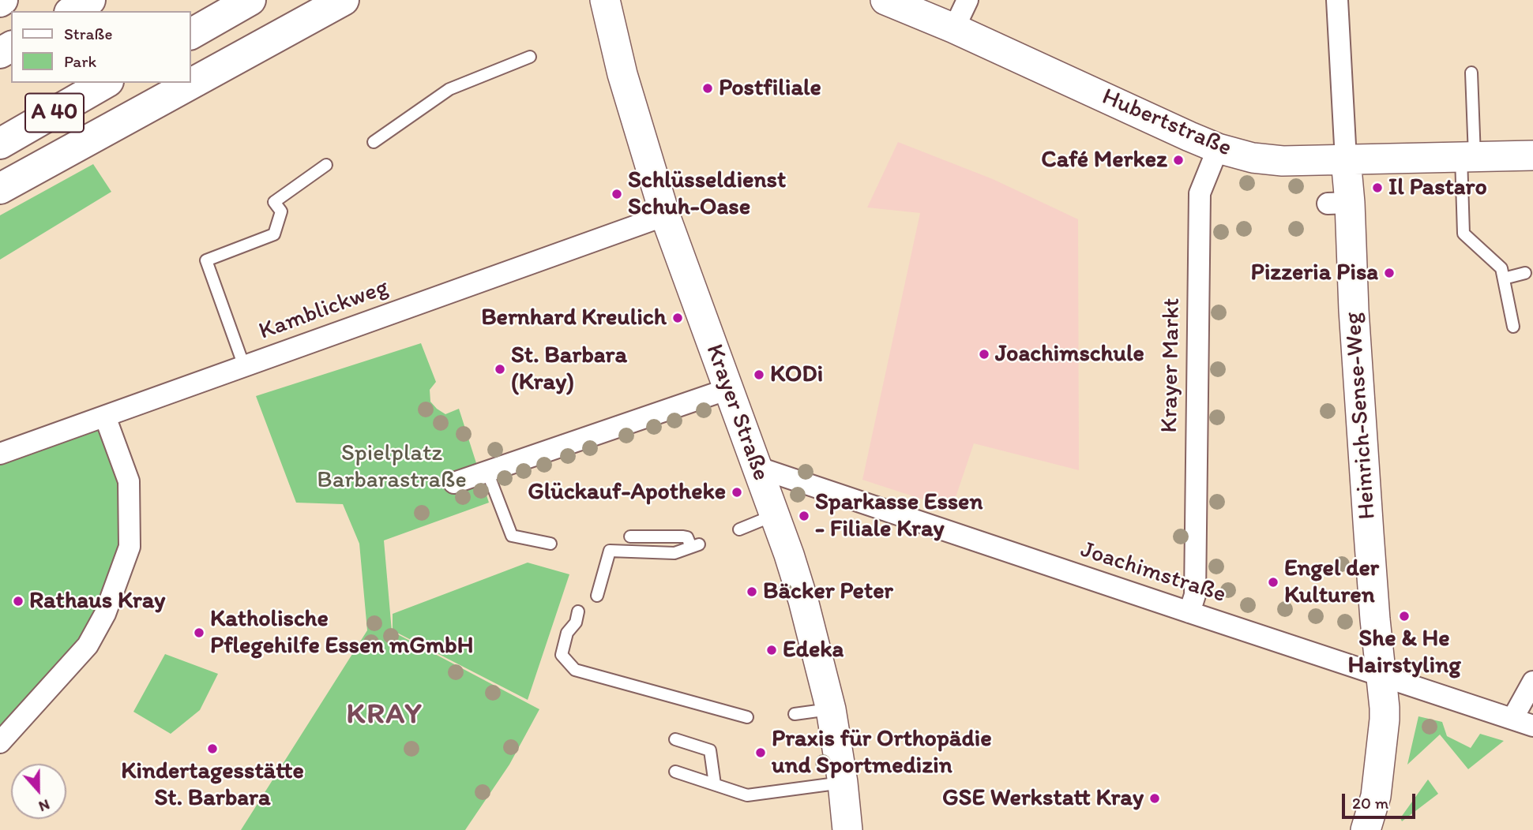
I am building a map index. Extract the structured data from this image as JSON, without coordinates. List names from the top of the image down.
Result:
{
  "streets": {
    "highway": ["A 40"],
    "main road": ["Hubertstraße", "Krayer Straße", "Heinrich-Sense-Weg"],
    "street": ["Kamblickweg", "Krayer Markt", "Joachimstraße"]
  },
  "crossings": [
    ["Hubertstraße", "Krayer Markt"],
    ["Hubertstraße", "Heinrich-Sense-Weg"],
    ["Kamblickweg", "Krayer Straße"],
    ["Krayer Markt", "Joachimstraße"],
    ["Krayer Straße", "Joachimstraße"],
    ["Heinrich-Sense-Weg", "Joachimstraße"]
  ],
  "districts": ["KRAY"],
  "parks": ["Spielplatz Barbarastraße"],
  "places": [
    "Postfiliale",
    "Café Merkez",
    "Il Pastaro",
    "Schlüsseldienst Schuh-Oase",
    "Pizzeria Pisa",
    "Bernhard Kreulich",
    "Joachimschule",
    "St. Barbara (Kray)",
    "KODi",
    "Glückauf-Apotheke",
    "Sparkasse Essen - Filiale Kray",
    "Engel der Kulturen",
    "Bäcker Peter",
    "Rathaus Kray",
    "She & He Hairstyling",
    "Katholische Pflegehilfe Essen mGmbH",
    "Edeka",
    "Kindertagesstätte St. Barbara",
    "Praxis für Orthopädie und Sportmedizin",
    "GSE Werkstatt Kray"
  ],
  "legend": ["Straße", "Park"],
  "scale_bar": "20 m",
  "north": "bottom"
}
